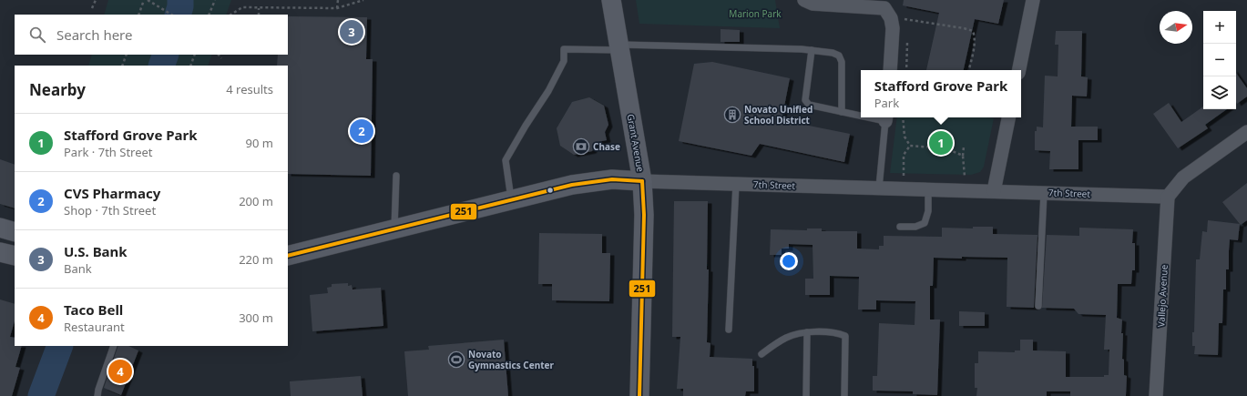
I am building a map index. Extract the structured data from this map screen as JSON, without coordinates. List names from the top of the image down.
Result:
{
  "streets": {
    "street": ["Grant Avenue", "7th Street", "Vallejo Avenue"]
  },
  "crossings": [
    ["Grant Avenue", "7th Street"],
    ["7th Street", "Vallejo Avenue"]
  ],
  "parks": ["Marion Park"],
  "places": {
    "building": ["Novato Unified School District"],
    "bank": ["Chase"],
    "sports": ["Novato Gymnastics Center"]
  },
  "lines": ["transit line 251"],
  "north": "right",
  "page": {
    "map_buttons": ["+", "−"],
    "search": "Search here",
    "pins": [
      "3",
      "2",
      "1",
      "4"
    ],
    "heading": ["Nearby", "4 results"],
    "popup": ["Stafford Grove Park", "Park"],
    "list": [
      {
        "mark": "1",
        "name": "Stafford Grove Park",
        "note": "Park · 7th Street",
        "value": "90 m"
      },
      {
        "mark": "2",
        "name": "CVS Pharmacy",
        "note": "Shop · 7th Street",
        "value": "200 m"
      },
      {
        "mark": "3",
        "name": "U.S. Bank",
        "note": "Bank",
        "value": "220 m"
      },
      {
        "mark": "4",
        "name": "Taco Bell",
        "note": "Restaurant",
        "value": "300 m"
      }
    ]
  }
}
